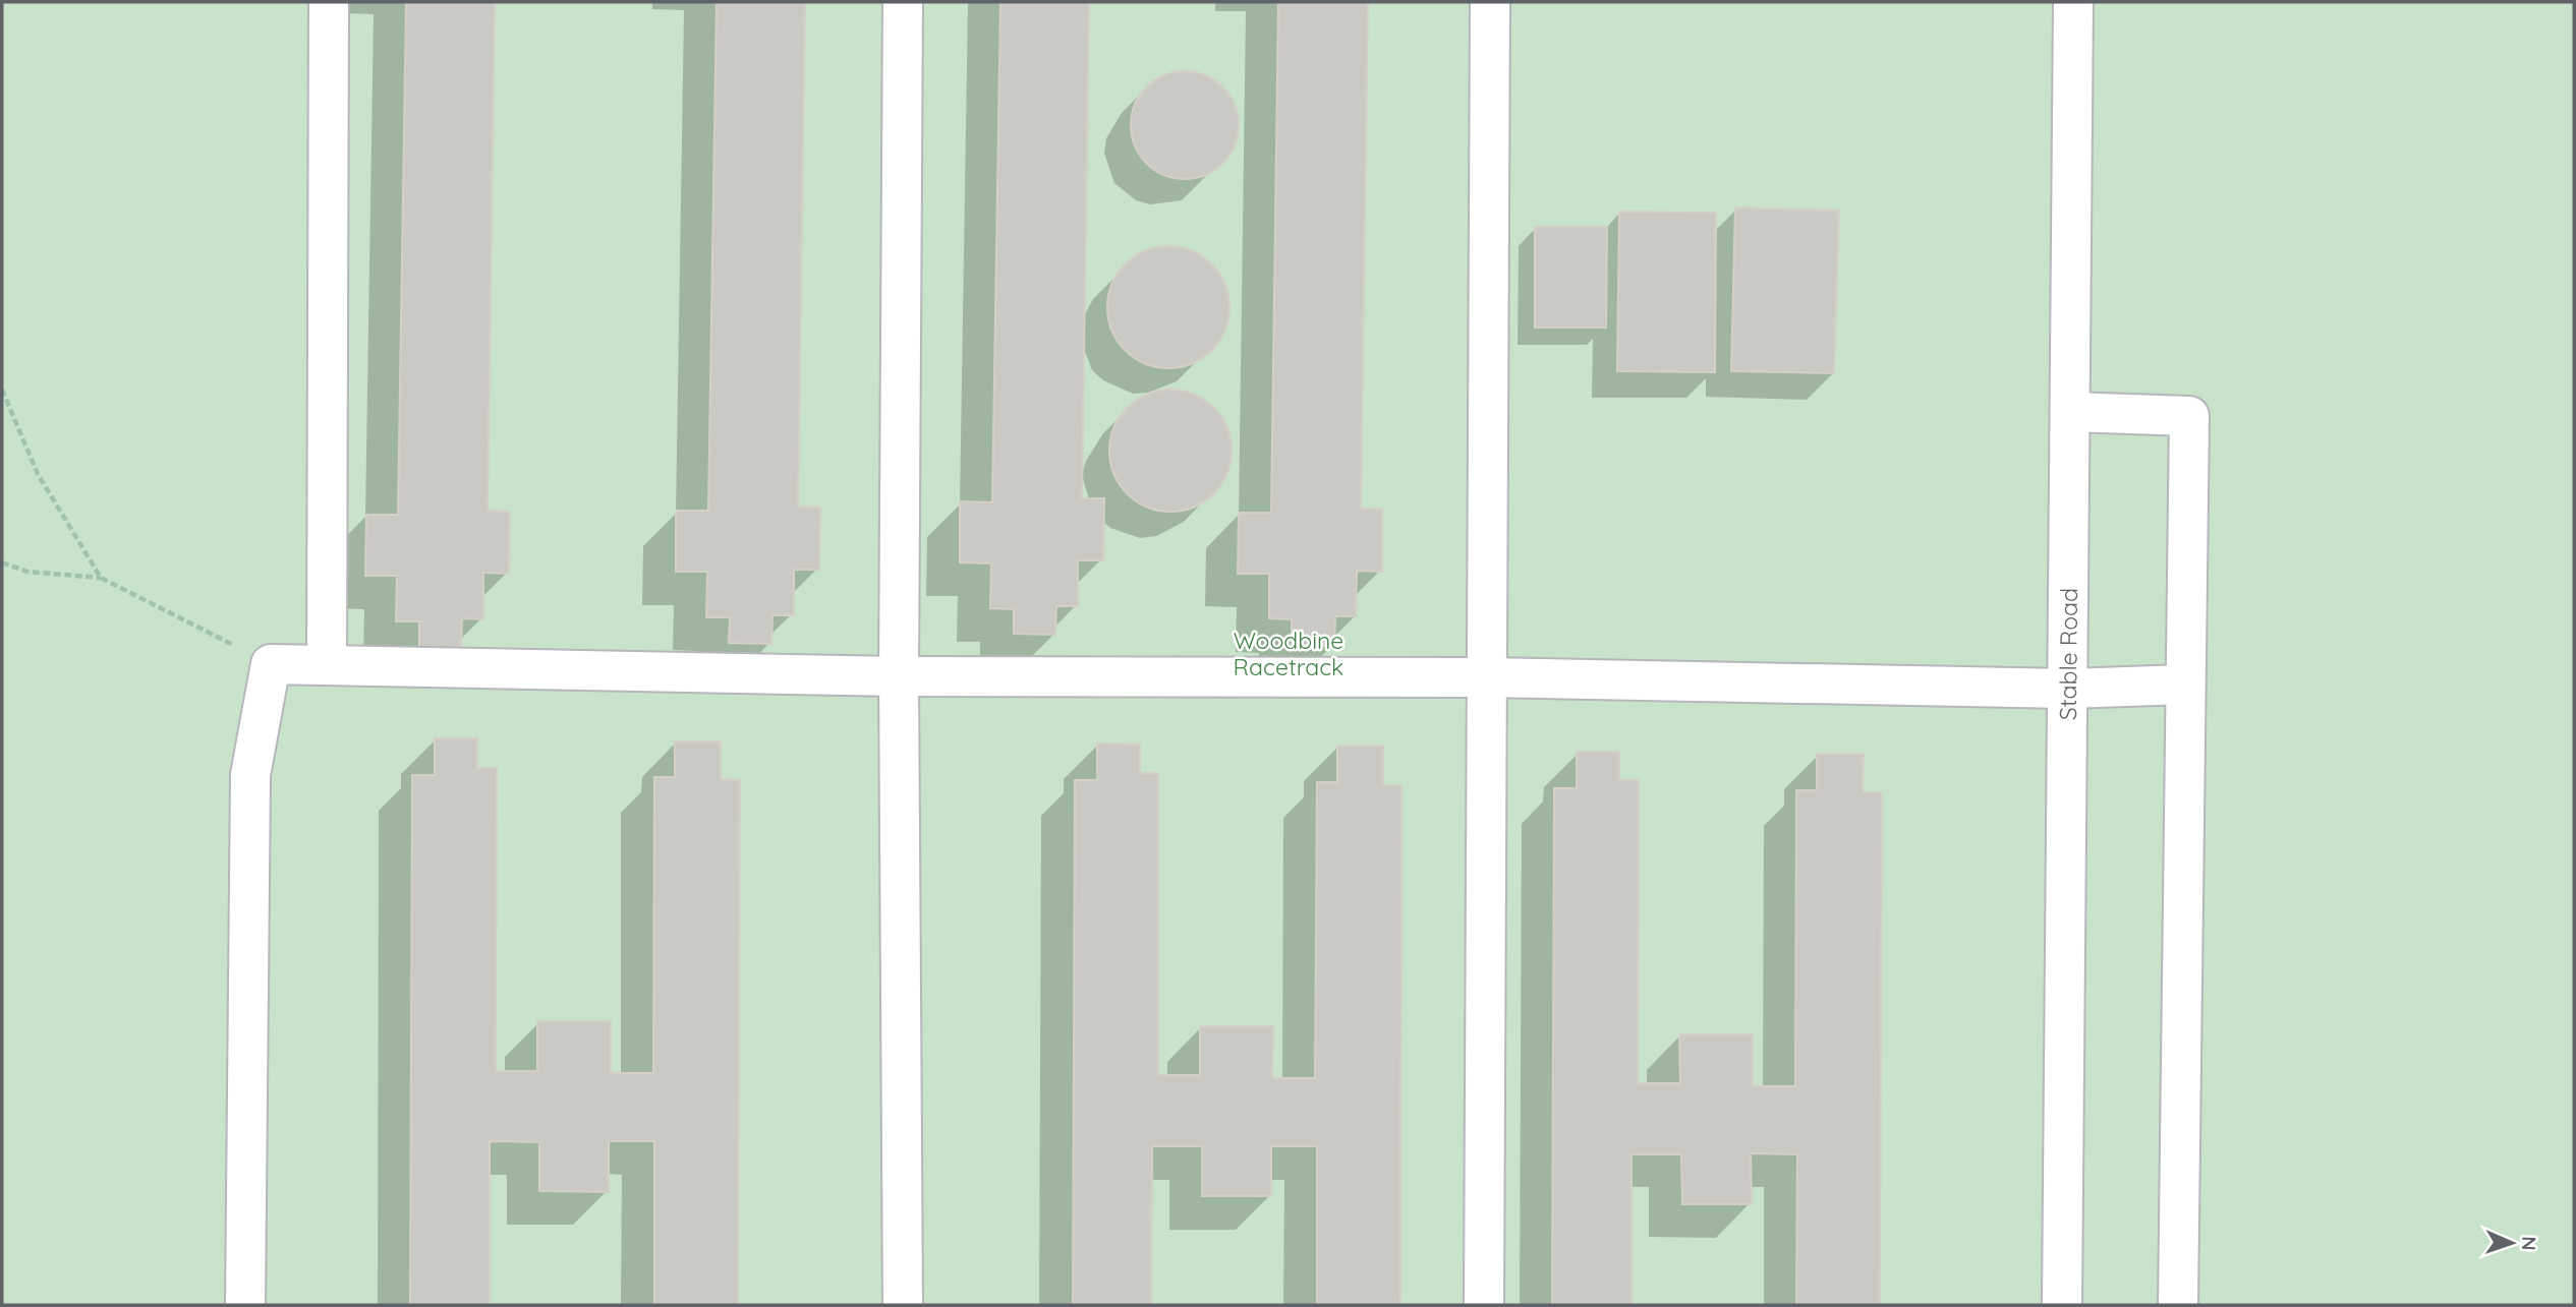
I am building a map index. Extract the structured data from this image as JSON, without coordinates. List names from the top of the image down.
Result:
{
  "streets": {
    "street": ["Stable Road"]
  },
  "parks": ["Woodbine Racetrack"],
  "north": "right"
}
